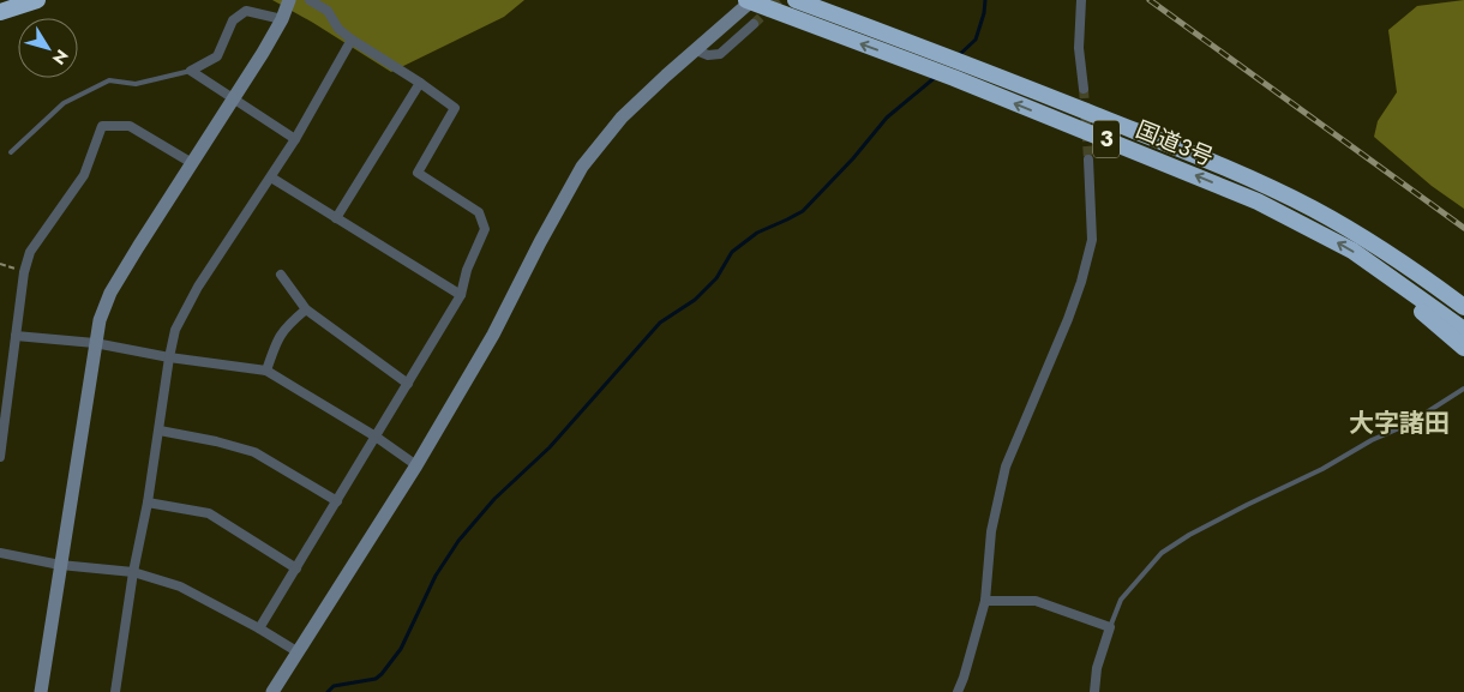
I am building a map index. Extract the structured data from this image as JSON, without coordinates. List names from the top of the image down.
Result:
{
  "streets": {
    "highway": ["3", "国道3号"]
  },
  "districts": ["大字諸田"],
  "north": "bottom right"
}
